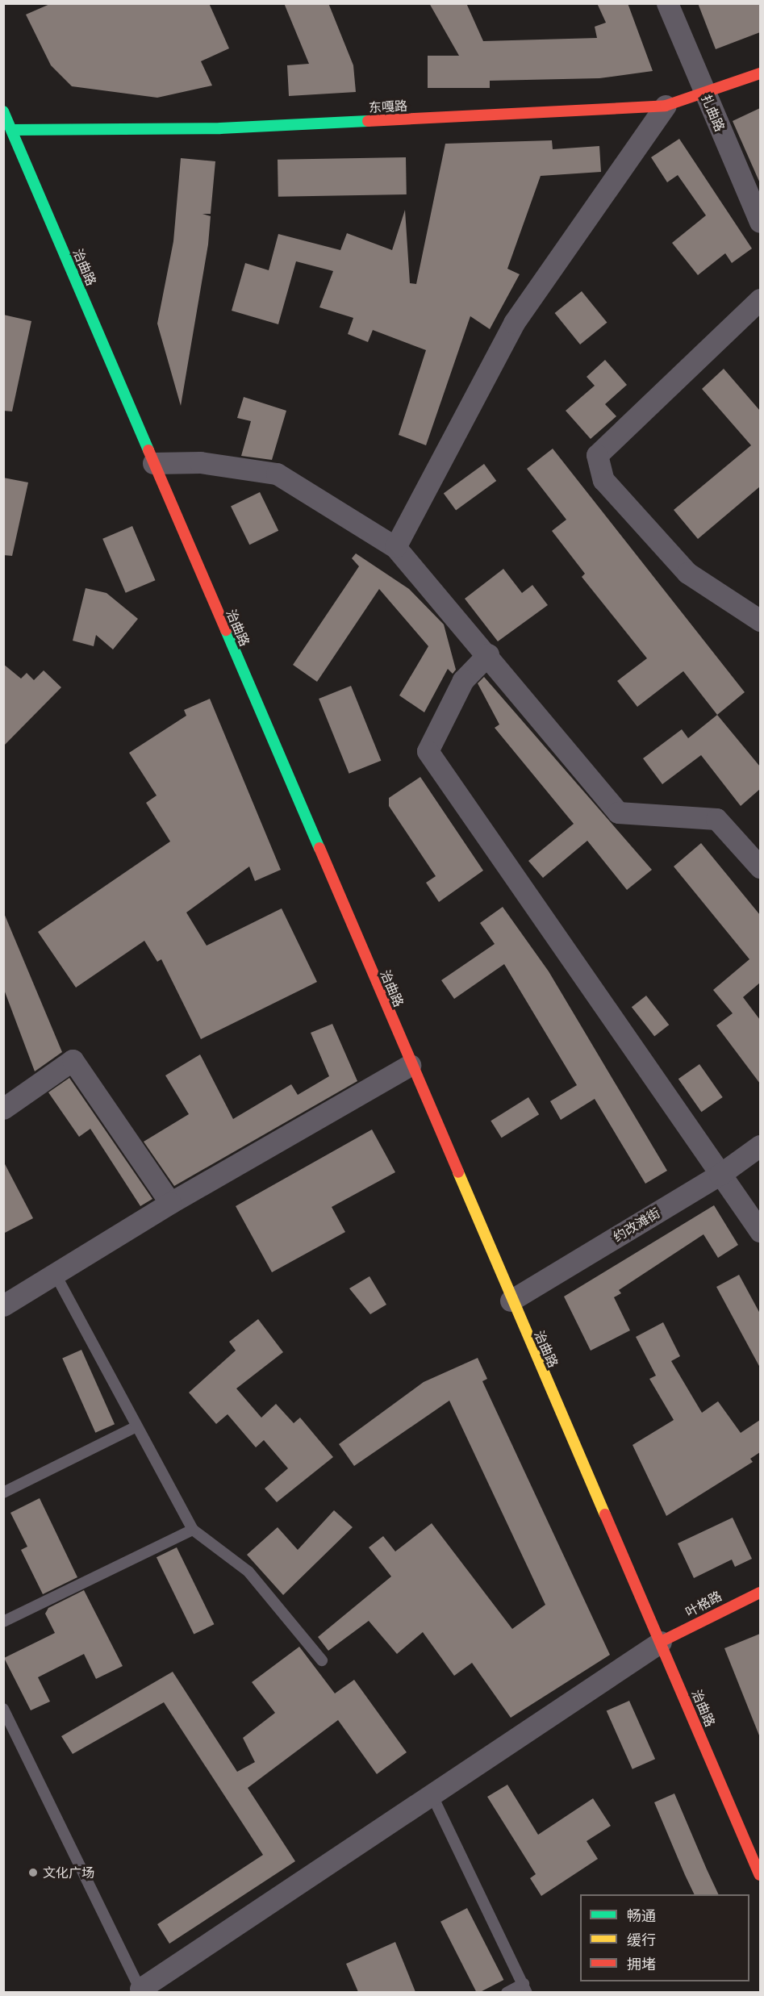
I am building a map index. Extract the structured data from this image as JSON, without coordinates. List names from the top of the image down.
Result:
{
  "streets": {
    "main road": ["东嘎路", "治曲路", "叶格路"],
    "street": ["扎曲路", "约改滩街"]
  },
  "crossings": [
    ["东嘎路", "扎曲路"],
    ["东嘎路", "治曲路"],
    ["治曲路", "约改滩街"],
    ["治曲路", "叶格路"]
  ],
  "places": ["文化广场"],
  "legend": ["畅通", "缓行", "拥堵"]
}
